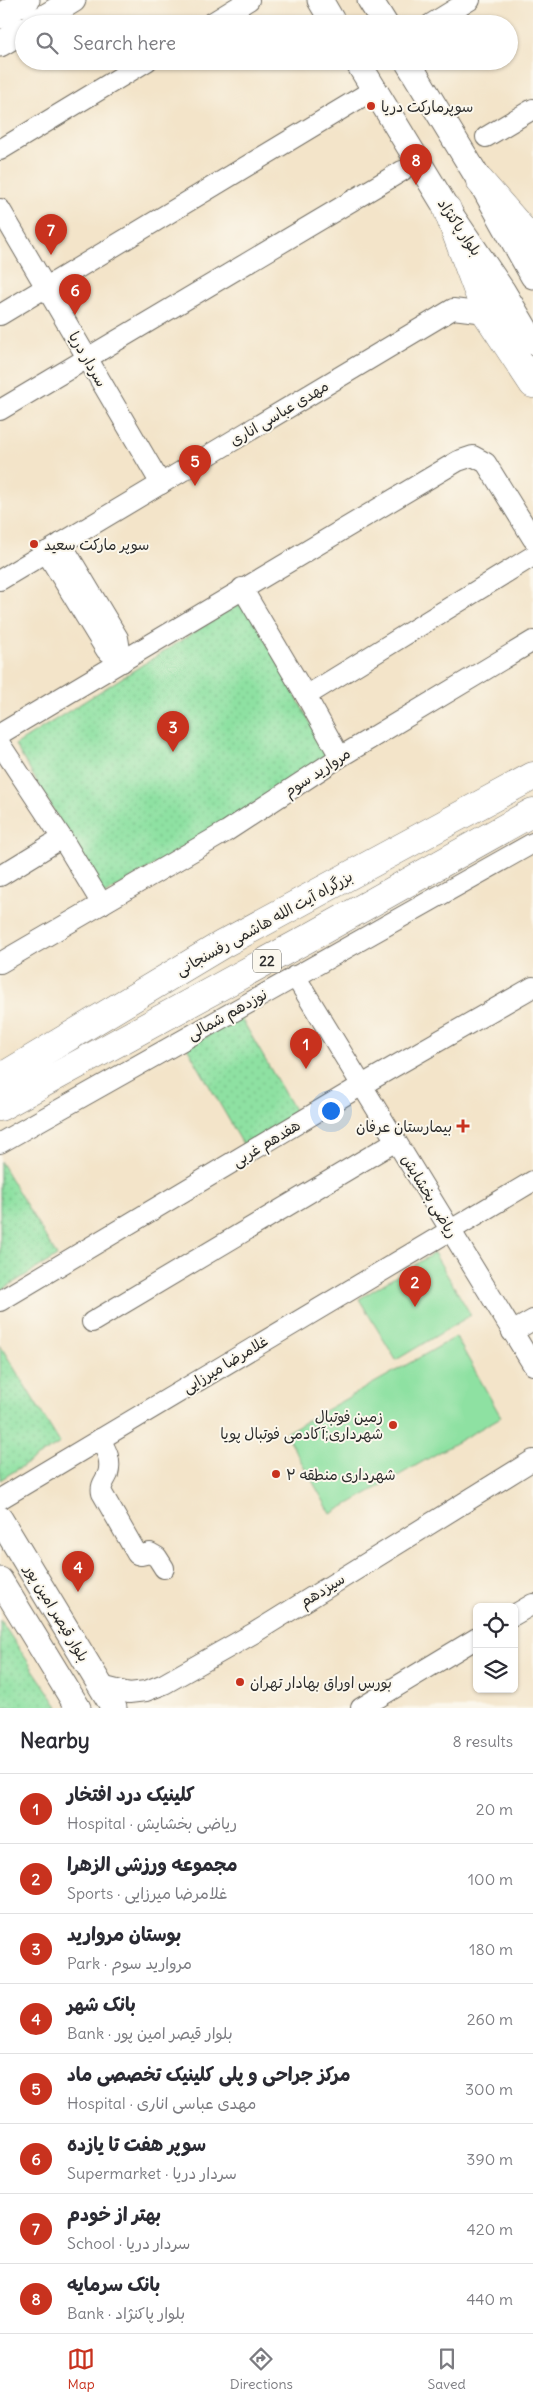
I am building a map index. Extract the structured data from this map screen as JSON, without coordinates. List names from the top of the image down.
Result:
{
  "streets": {
    "highway": ["بزرگراه آیت الله هاشمی رفسنجانی", "22"],
    "main road": ["بلوار پاکنژاد", "بلوار قیصر امین پور"],
    "street": [
      "سردار دریا",
      "مهدی عباسی اناری",
      "مروارید سوم",
      "نوزدهم شمالی",
      "هفدهم غربی",
      "ریاضی بخشایش",
      "غلامرضا میرزایی",
      "سیزدهم"
    ]
  },
  "crossings": [
    ["سردار دریا", "مهدی عباسی اناری"],
    ["نوزدهم شمالی", "ریاضی بخشایش"],
    ["هفدهم غربی", "ریاضی بخشایش"],
    ["ریاضی بخشایش", "غلامرضا میرزایی"],
    ["سیزدهم", "بلوار قیصر امین پور"]
  ],
  "places": {
    "other": [
      "سوپرمارکت دریا",
      "سوپر مارکت سعید",
      "زمین فوتبال شهرداری;آکادمی فوتبال پویا",
      "شهرداری منطقه ۲",
      "بورس اوراق بهادار تهران"
    ],
    "health": ["بیمارستان عرفان"]
  },
  "page": {
    "search": "Search here",
    "pins": [
      "8",
      "7",
      "6",
      "5",
      "3",
      "1",
      "2",
      "4"
    ],
    "heading": ["Nearby", "8 results"],
    "list": [
      {
        "mark": "1",
        "name": "کلینیک درد افتخار",
        "note": "Hospital · ریاضی بخشایش",
        "value": "20 m"
      },
      {
        "mark": "2",
        "name": "مجموعه ورزشی الزهرا",
        "note": "Sports · غلامرضا میرزایی",
        "value": "100 m"
      },
      {
        "mark": "3",
        "name": "بوستان مروارید",
        "note": "Park · مروارید سوم",
        "value": "180 m"
      },
      {
        "mark": "4",
        "name": "بانک شهر",
        "note": "Bank · بلوار قیصر امین پور",
        "value": "260 m"
      },
      {
        "mark": "5",
        "name": "مرکز جراحی و پلی کلینیک تخصصی ماد",
        "note": "Hospital · مهدی عباسی اناری",
        "value": "300 m"
      },
      {
        "mark": "6",
        "name": "سوپر هفت تا یازده",
        "note": "Supermarket · سردار دریا",
        "value": "390 m"
      },
      {
        "mark": "7",
        "name": "بهتر از خودم",
        "note": "School · سردار دریا",
        "value": "420 m"
      },
      {
        "mark": "8",
        "name": "بانک سرمایه",
        "note": "Bank · بلوار پاکنژاد",
        "value": "440 m"
      }
    ],
    "nav": ["Map", "Directions", "Saved"]
  }
}
